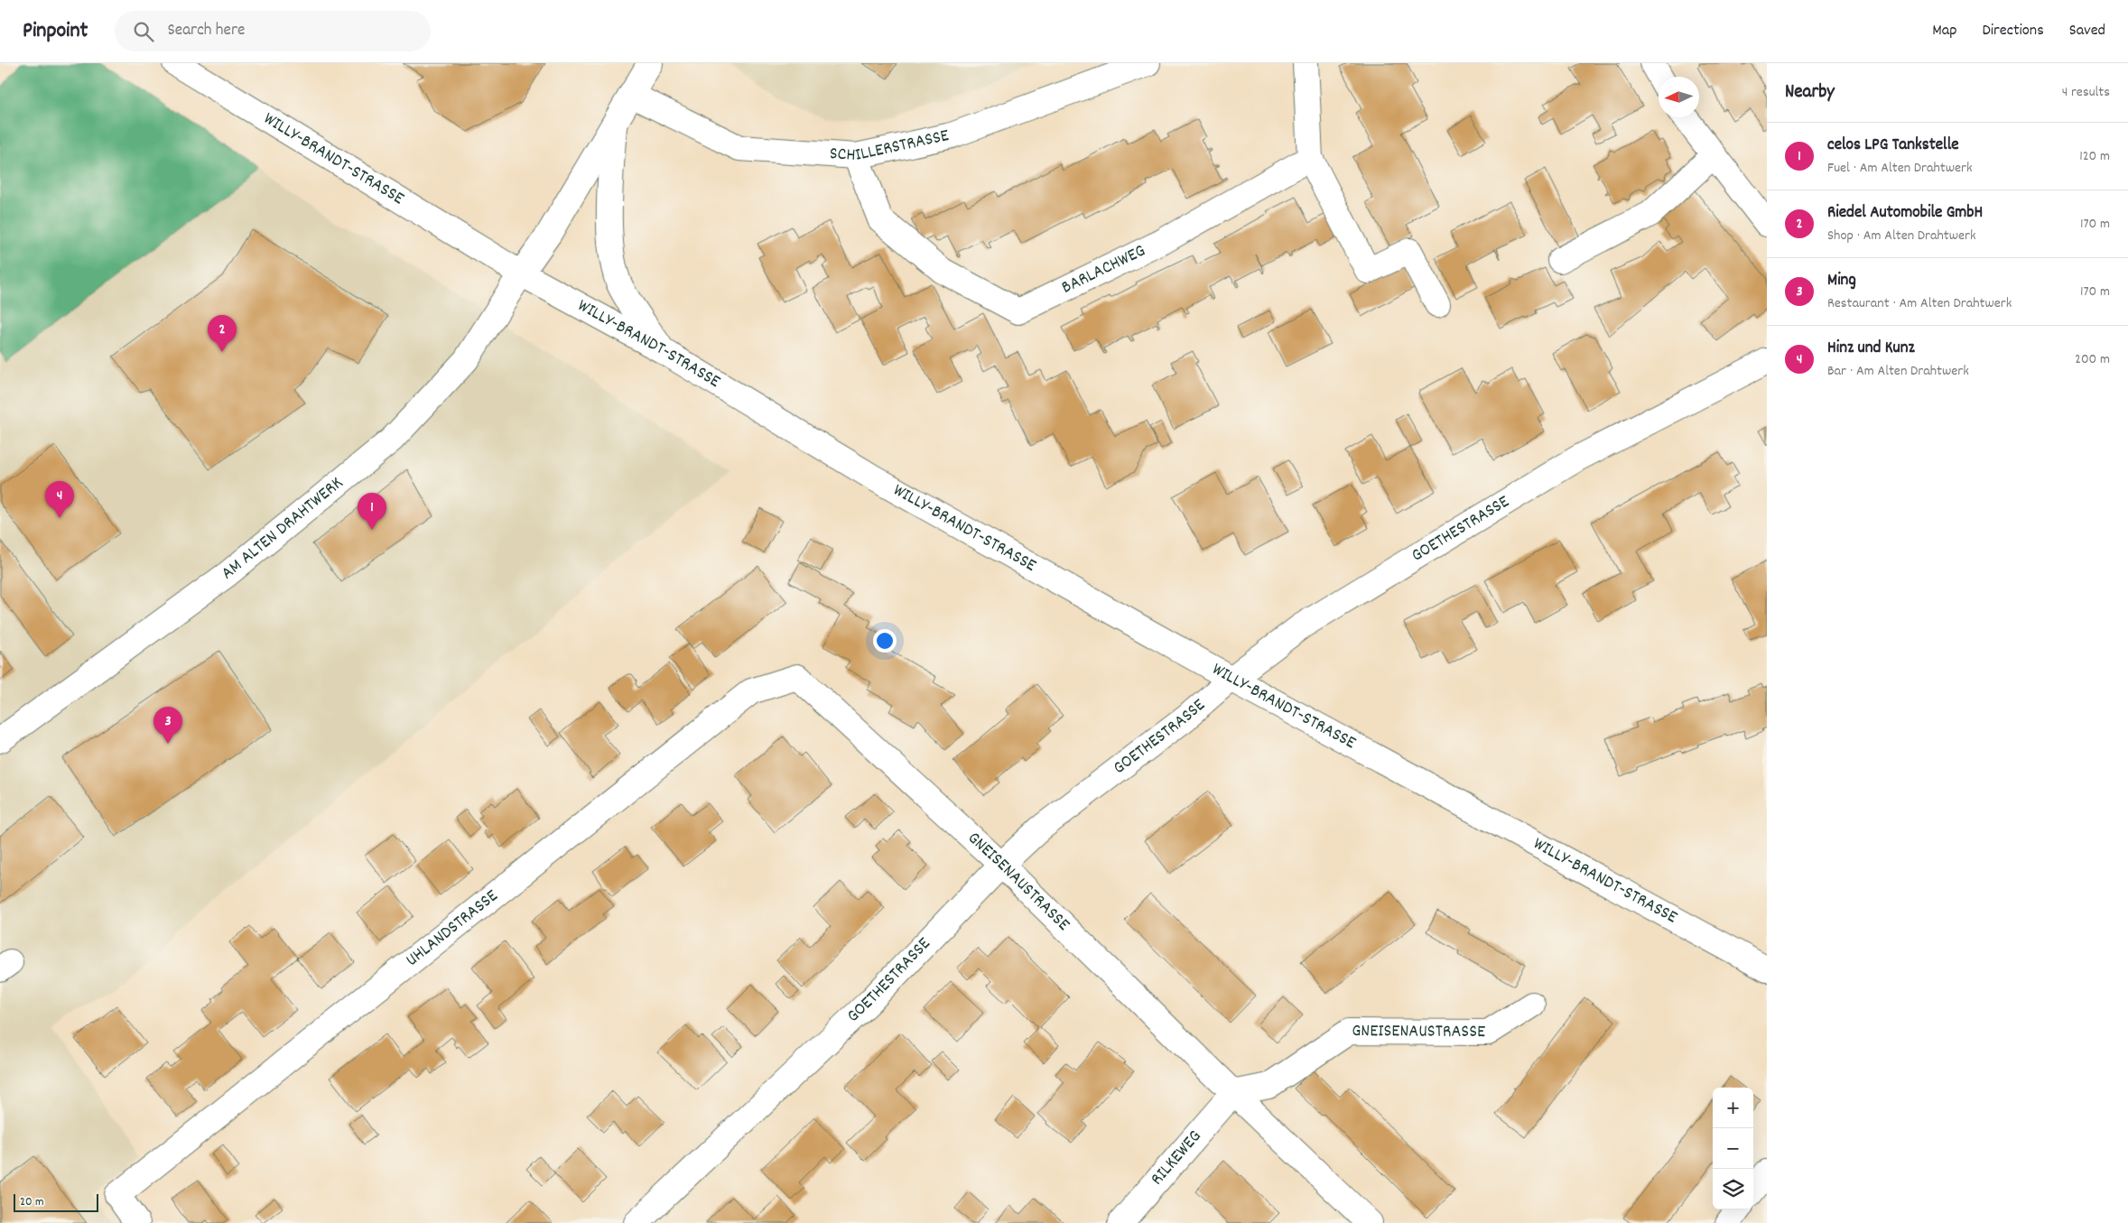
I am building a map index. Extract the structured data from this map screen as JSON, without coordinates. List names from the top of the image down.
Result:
{
  "streets": {
    "street": [
      "SCHILLERSTRASSE",
      "WILLY-BRANDT-STRASSE",
      "BARLACHWEG",
      "AM ALTEN DRAHTWERK",
      "GOETHESTRASSE",
      "GNEISENAUSTRASSE",
      "UHLANDSTRASSE",
      "RILKEWEG"
    ]
  },
  "crossings": [
    ["SCHILLERSTRASSE", "BARLACHWEG"],
    ["SCHILLERSTRASSE", "AM ALTEN DRAHTWERK"],
    ["WILLY-BRANDT-STRASSE", "AM ALTEN DRAHTWERK"],
    ["WILLY-BRANDT-STRASSE", "GOETHESTRASSE"],
    ["GOETHESTRASSE", "GNEISENAUSTRASSE"],
    ["GNEISENAUSTRASSE", "UHLANDSTRASSE"],
    ["GNEISENAUSTRASSE", "RILKEWEG"]
  ],
  "scale_bar": "20 m",
  "north": "left",
  "page": {
    "header": "Pinpoint",
    "search": "Search here",
    "nav": ["Map", "Directions", "Saved"],
    "heading": ["Nearby", "4 results"],
    "list": [
      {
        "mark": "1",
        "name": "celos LPG Tankstelle",
        "note": "Fuel · Am Alten Drahtwerk",
        "value": "120 m"
      },
      {
        "mark": "2",
        "name": "Riedel Automobile GmbH",
        "note": "Shop · Am Alten Drahtwerk",
        "value": "170 m"
      },
      {
        "mark": "3",
        "name": "Ming",
        "note": "Restaurant · Am Alten Drahtwerk",
        "value": "170 m"
      },
      {
        "mark": "4",
        "name": "Hinz und Kunz",
        "note": "Bar · Am Alten Drahtwerk",
        "value": "200 m"
      }
    ],
    "pins": [
      "2",
      "4",
      "1",
      "3"
    ],
    "map_buttons": ["+", "−"],
    "scale": "20 m"
  }
}
